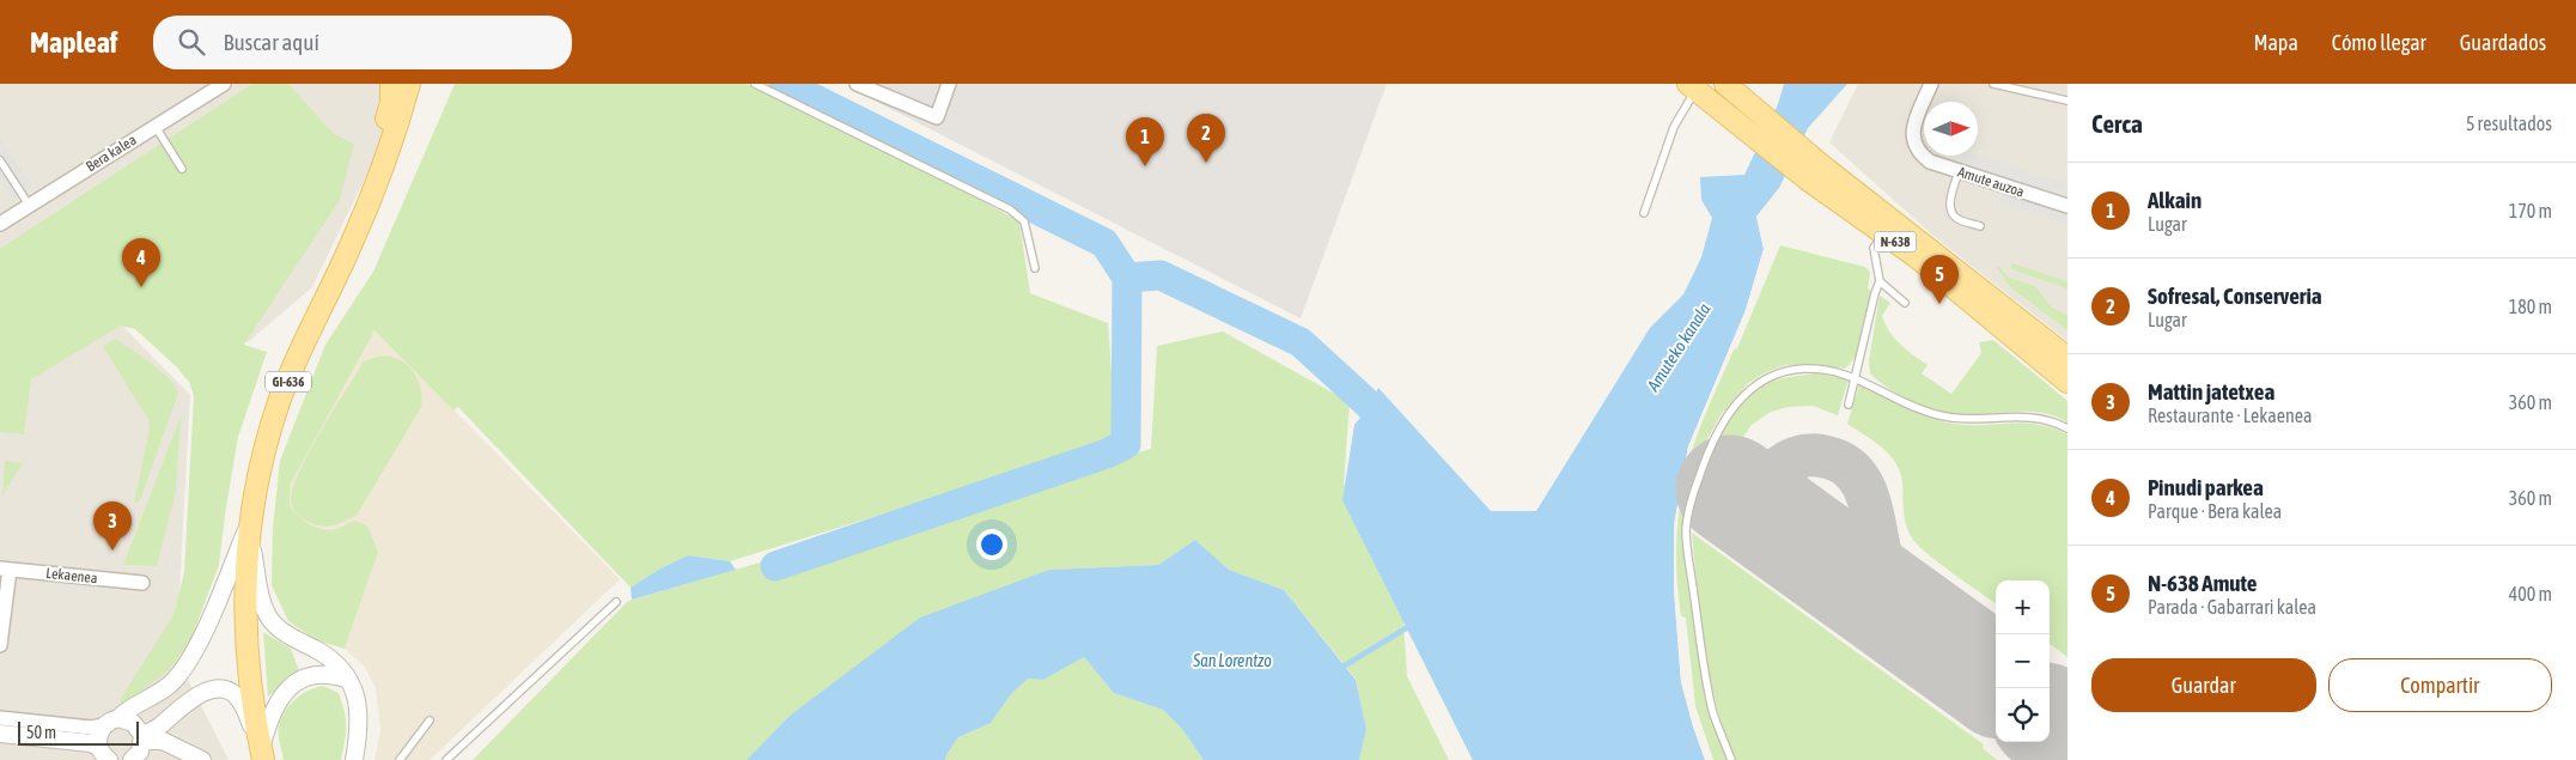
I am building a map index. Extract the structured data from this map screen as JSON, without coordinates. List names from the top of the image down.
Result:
{
  "streets": {
    "main road": ["N-638", "GI-636"],
    "street": ["Bera kalea", "Amute auzoa", "Lekaenea"]
  },
  "water": ["Amuteko kanala", "San Lorentzo"],
  "scale_bar": "50 m",
  "north": "right",
  "page": {
    "header": "Mapleaf",
    "search": "Buscar aquí",
    "nav": ["Mapa", "Cómo llegar", "Guardados"],
    "heading": ["Cerca", "5 resultados"],
    "pins": [
      "2",
      "1",
      "4",
      "5",
      "3"
    ],
    "list": [
      {
        "mark": "1",
        "name": "Alkain",
        "note": "Lugar",
        "value": "170 m"
      },
      {
        "mark": "2",
        "name": "Sofresal, Conserveria",
        "note": "Lugar",
        "value": "180 m"
      },
      {
        "mark": "3",
        "name": "Mattin jatetxea",
        "note": "Restaurante · Lekaenea",
        "value": "360 m"
      },
      {
        "mark": "4",
        "name": "Pinudi parkea",
        "note": "Parque · Bera kalea",
        "value": "360 m"
      },
      {
        "mark": "5",
        "name": "N-638 Amute",
        "note": "Parada · Gabarrari kalea",
        "value": "400 m"
      }
    ],
    "map_buttons": ["+", "−"],
    "buttons": ["Guardar", "Compartir"],
    "scale": "50 m"
  }
}
